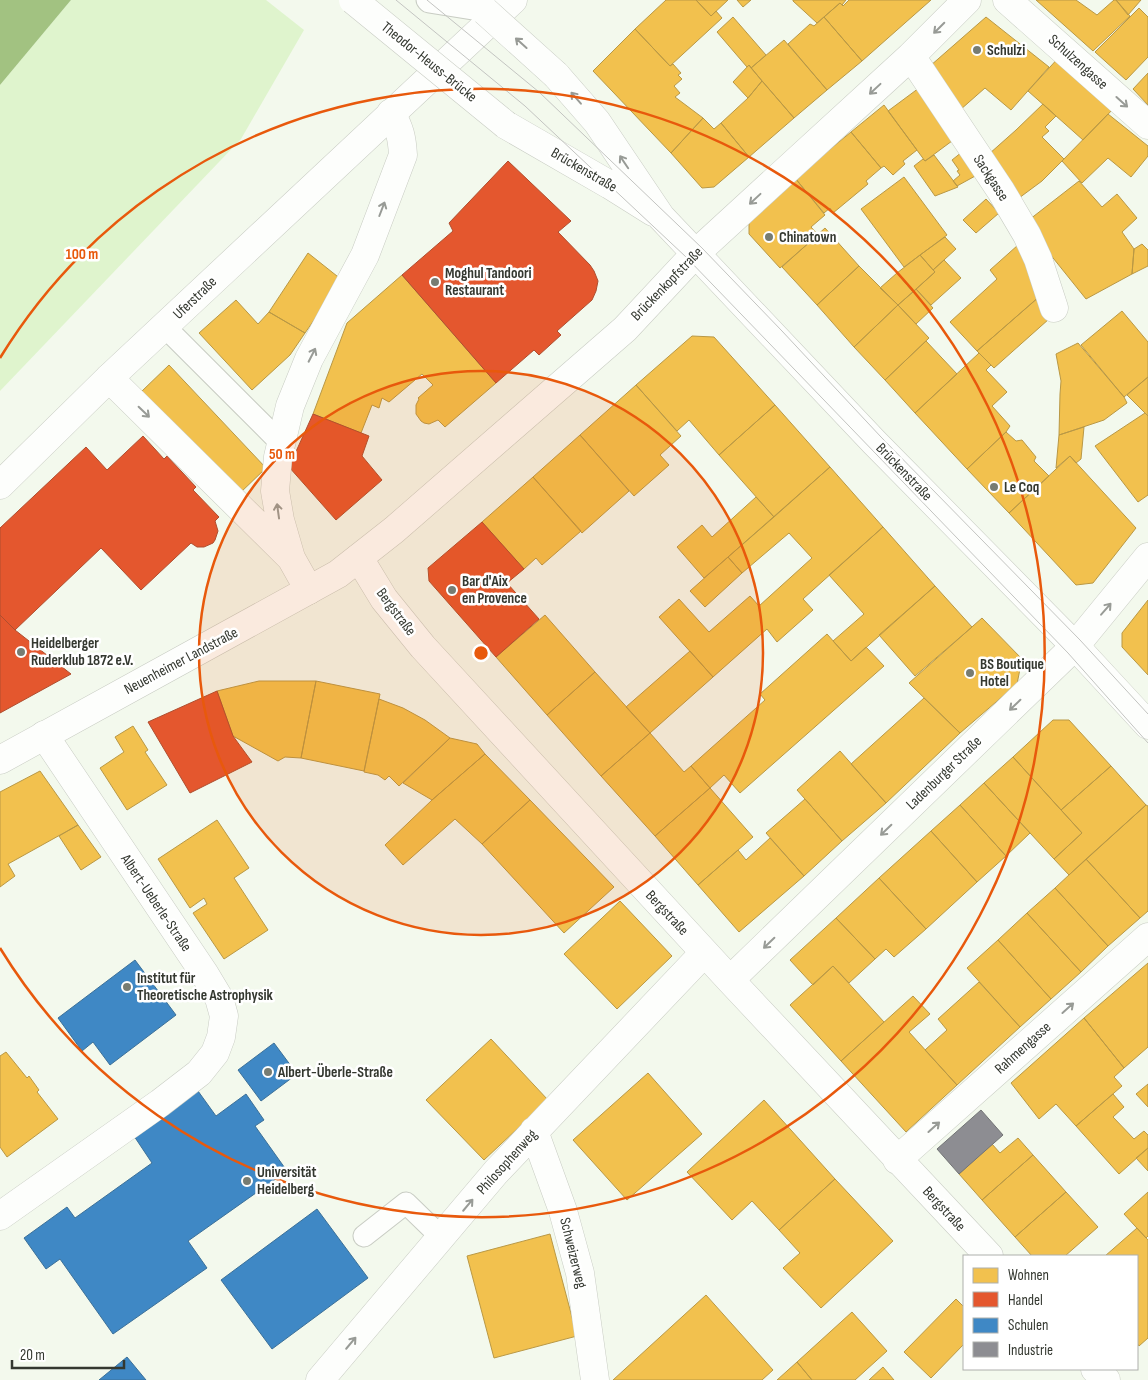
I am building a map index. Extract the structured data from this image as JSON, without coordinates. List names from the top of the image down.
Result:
{
  "streets": {
    "street": [
      "Theodor-Heuss-Brücke",
      "Schulzengasse",
      "Brückenstraße",
      "Sackgasse",
      "Brückenkopfstraße",
      "Uferstraße",
      "Bergstraße",
      "Neuenheimer Landstraße",
      "Ladenburger Straße",
      "Albert-Ueberle-Straße",
      "Rahmengasse",
      "Philosophenweg",
      "Schweizerweg"
    ]
  },
  "crossings": [
    ["Theodor-Heuss-Brücke", "Brückenstraße"],
    ["Brückenstraße", "Brückenkopfstraße"],
    ["Brückenstraße", "Ladenburger Straße"],
    ["Sackgasse", "Brückenkopfstraße"],
    ["Brückenkopfstraße", "Bergstraße"],
    ["Brückenkopfstraße", "Neuenheimer Landstraße"],
    ["Bergstraße", "Neuenheimer Landstraße"],
    ["Bergstraße", "Ladenburger Straße"],
    ["Bergstraße", "Rahmengasse"],
    ["Bergstraße", "Philosophenweg"],
    ["Neuenheimer Landstraße", "Albert-Ueberle-Straße"],
    ["Philosophenweg", "Schweizerweg"]
  ],
  "one_way": [
    "Schulzengasse",
    "Brückenkopfstraße",
    "Rahmengasse",
    "Philosophenweg"
  ],
  "places": [
    "Schulzi",
    "Chinatown",
    "Moghul Tandoori Restaurant",
    "Le Coq",
    "Bar d'Aix en Provence",
    "Heidelberger Ruderklub 1872 e.V.",
    "BS Boutique Hotel",
    "Institut für Theoretische Astrophysik",
    "Albert-Überle-Straße",
    "Universität Heidelberg"
  ],
  "legend": [
    "Wohnen",
    "Handel",
    "Schulen",
    "Industrie"
  ],
  "scale_bar": "20 m",
  "rings": ["100 m", "50 m"]
}
